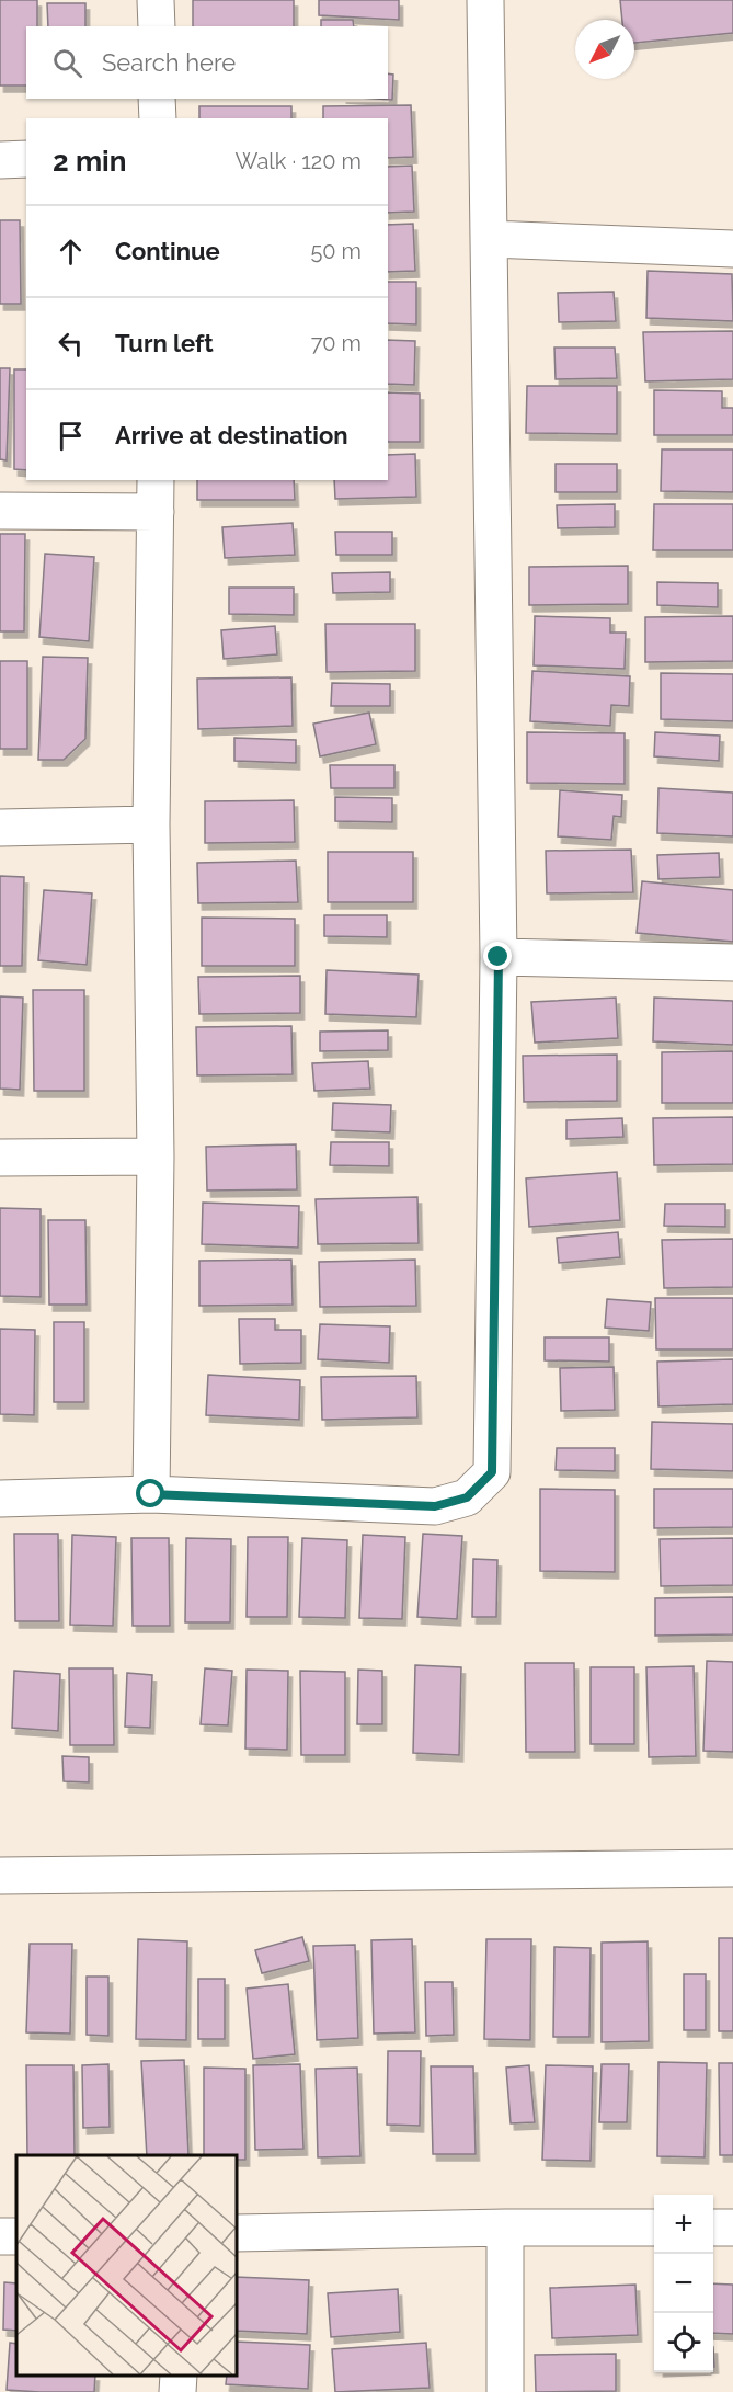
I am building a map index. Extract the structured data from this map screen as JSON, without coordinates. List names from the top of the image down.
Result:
{
  "north": "bottom left",
  "page": {
    "search": "Search here",
    "heading": ["2 min", "Walk · 120 m"],
    "list": [
      ["Continue", "50 m"],
      ["Turn left", "70 m"],
      "Arrive at destination"
    ],
    "map_buttons": ["+", "−"]
  }
}
